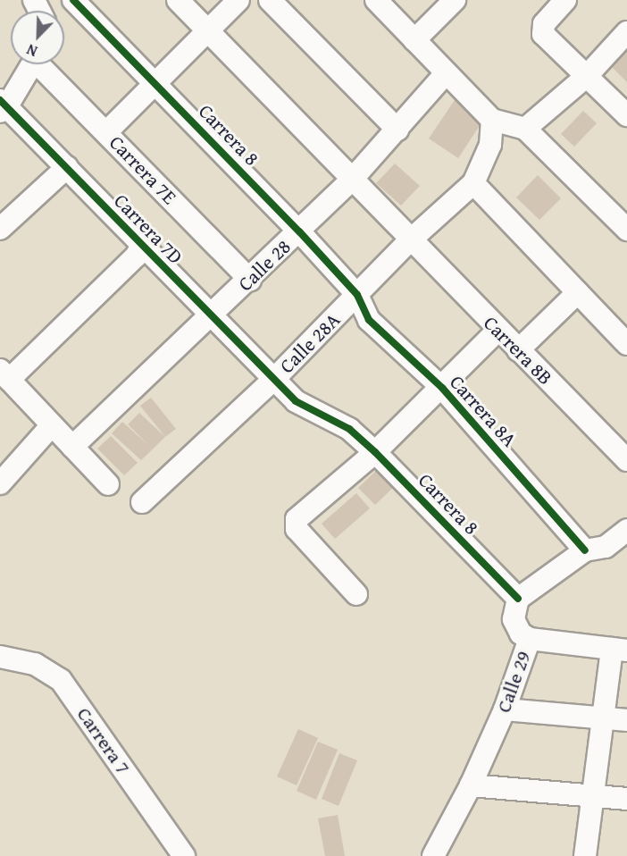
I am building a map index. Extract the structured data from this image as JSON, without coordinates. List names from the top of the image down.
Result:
{
  "streets": {
    "street": [
      "Carrera 8",
      "Carrera 7E",
      "Carrera 7D",
      "Calle 28",
      "Calle 28A",
      "Carrera 8B",
      "Carrera 8A",
      "Calle 29",
      "Carrera 7"
    ]
  },
  "crossings": [
    ["Carrera 8", "Carrera 7D"],
    ["Carrera 8", "Calle 28"],
    ["Carrera 8", "Calle 28A"],
    ["Carrera 8", "Carrera 8A"],
    ["Carrera 8", "Calle 29"],
    ["Carrera 7E", "Calle 28"],
    ["Carrera 7D", "Calle 28"],
    ["Carrera 7D", "Calle 28A"],
    ["Calle 28A", "Carrera 8B"],
    ["Calle 28A", "Carrera 8A"]
  ],
  "north": "bottom left"
}
